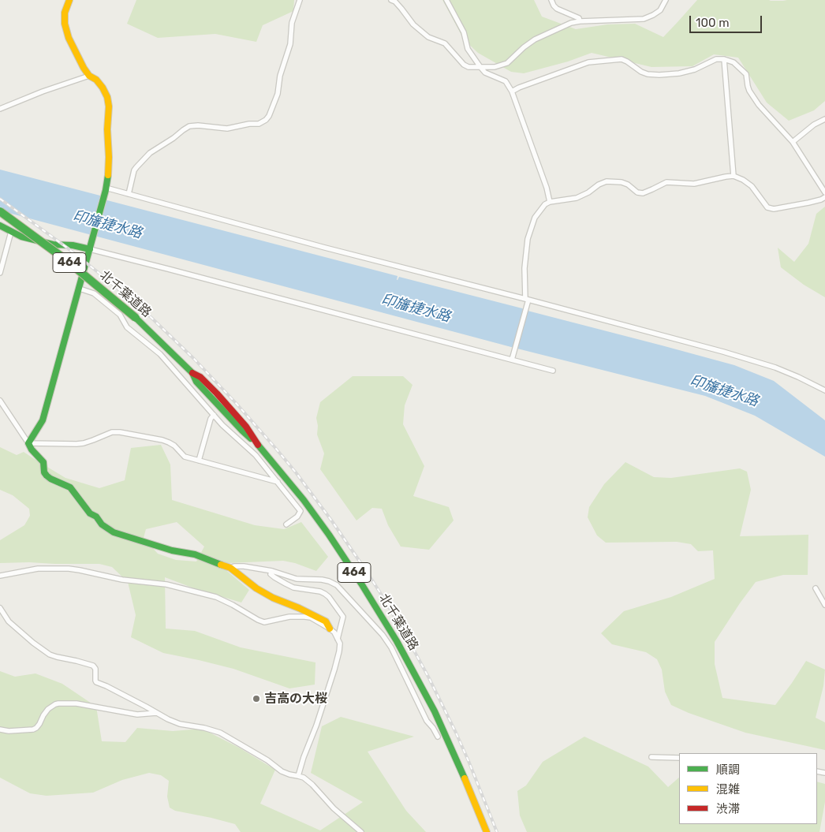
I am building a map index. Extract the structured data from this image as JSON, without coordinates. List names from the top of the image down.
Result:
{
  "streets": {
    "main road": ["464", "北千葉道路"]
  },
  "water": ["印旛捷水路"],
  "places": ["吉高の大桜"],
  "legend": ["順調", "混雑", "渋滞"],
  "scale_bar": "100 m"
}
